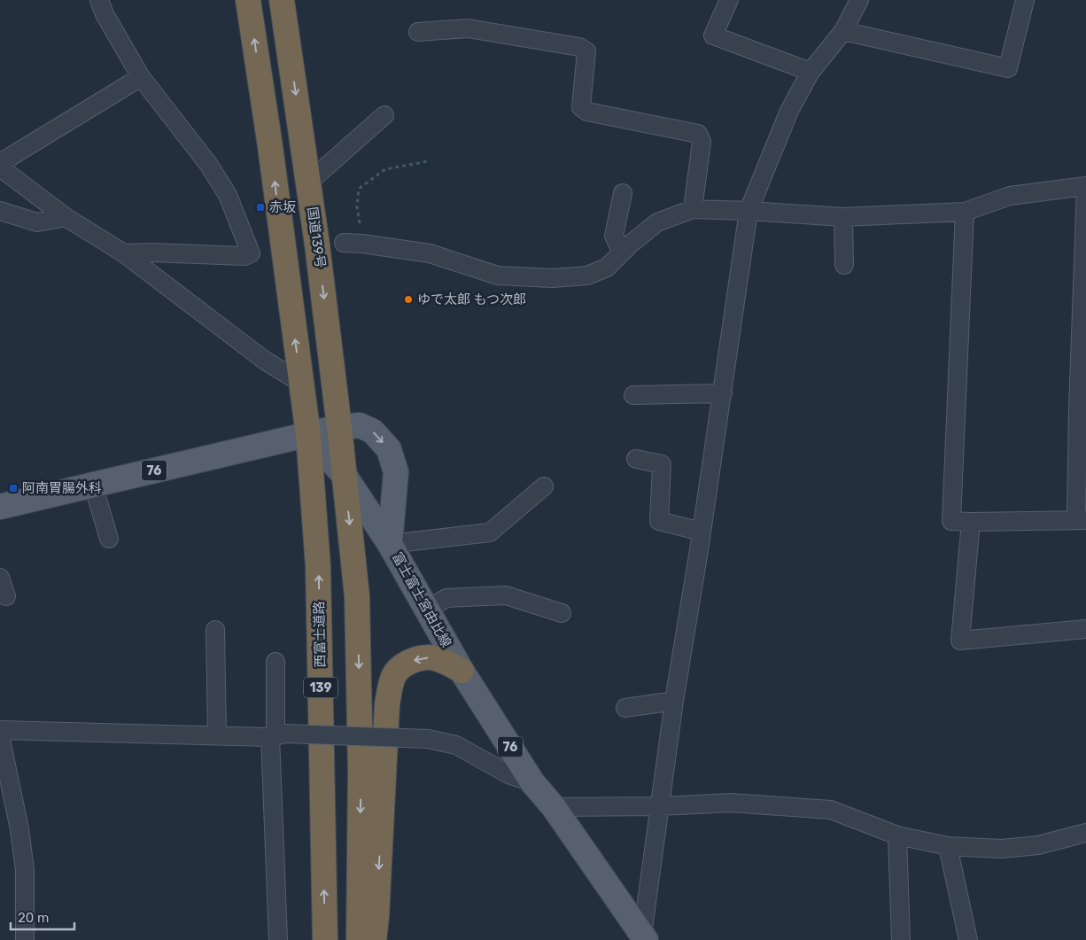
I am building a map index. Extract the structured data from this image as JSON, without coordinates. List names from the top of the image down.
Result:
{
  "streets": {
    "highway": ["国道139号", "西富士道路", "139"],
    "main road": ["76", "富士富士宮由比線"]
  },
  "crossings": [
    ["国道139号", "富士富士宮由比線"],
    ["富士富士宮由比線", "西富士道路"],
    ["富士富士宮由比線", "139"],
    ["西富士道路", "139"]
  ],
  "places": {
    "transit": ["赤坂", "阿南胃腸外科"],
    "other": ["ゆで太郎 もつ次郎"]
  },
  "scale_bar": "20 m"
}
